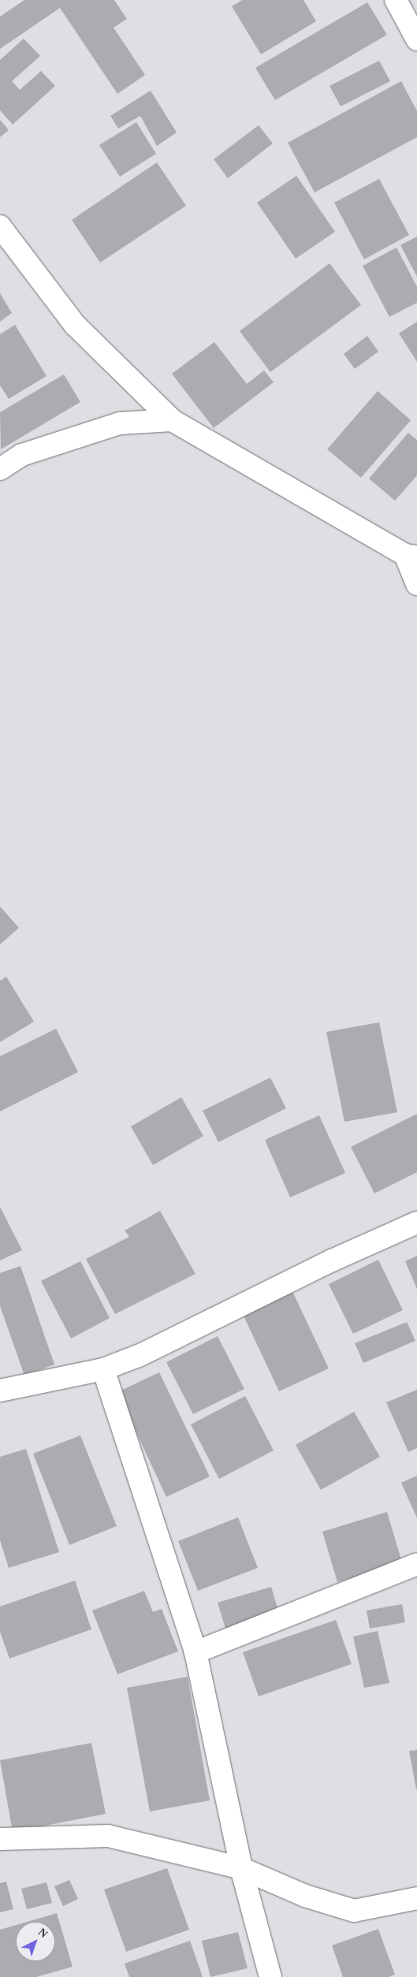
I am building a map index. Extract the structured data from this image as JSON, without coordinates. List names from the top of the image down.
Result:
{
  "north": "top right"
}
